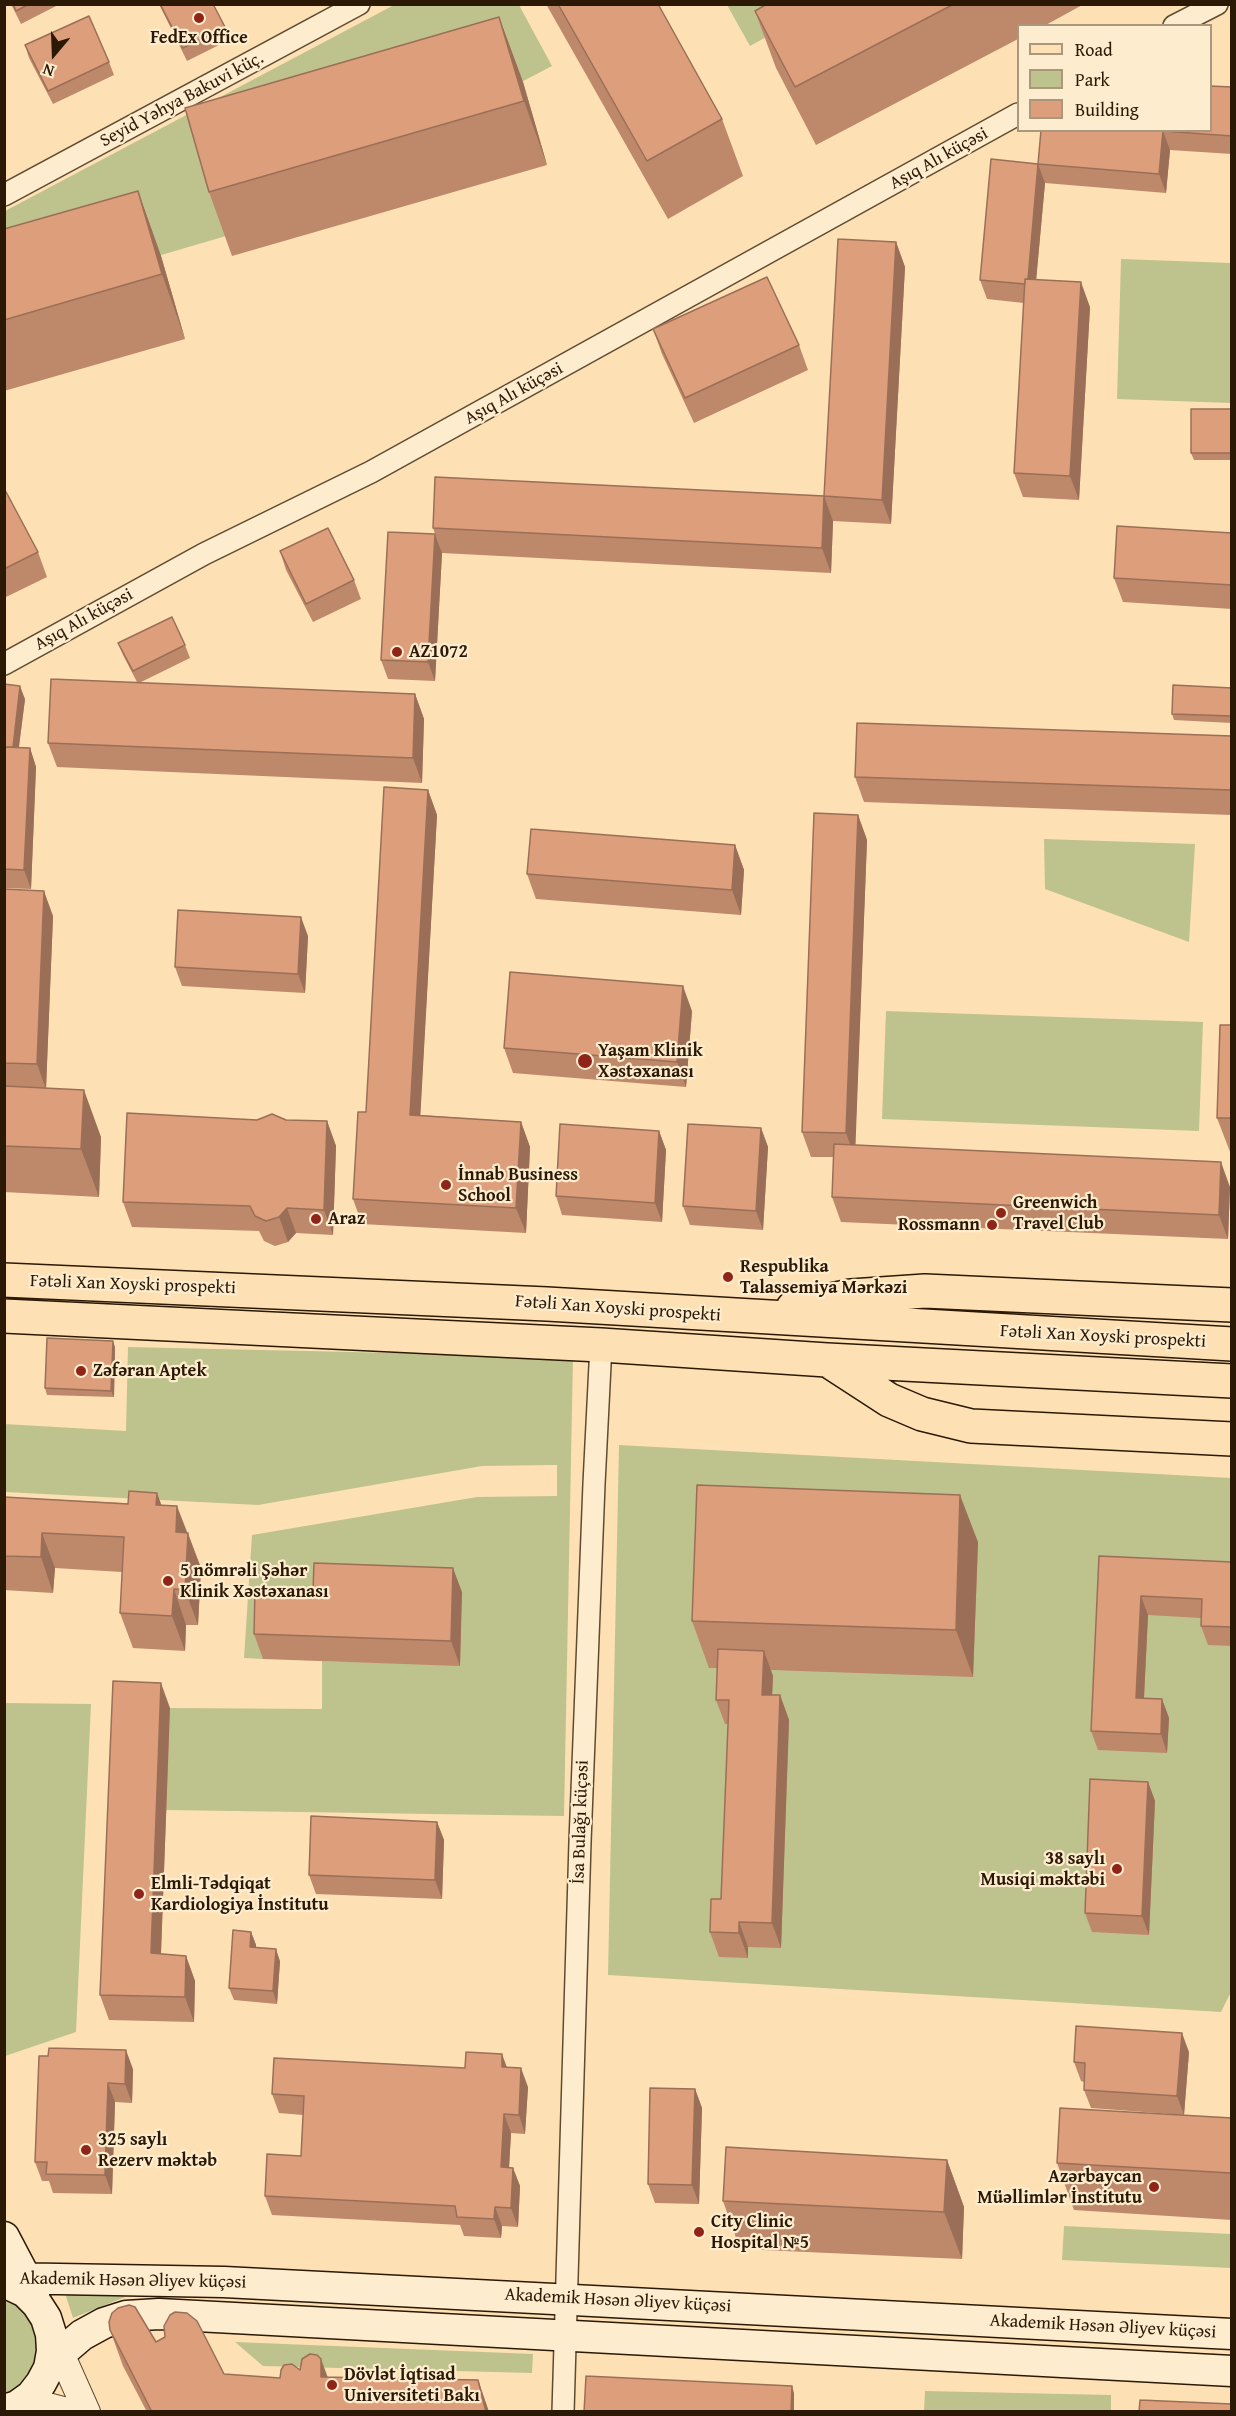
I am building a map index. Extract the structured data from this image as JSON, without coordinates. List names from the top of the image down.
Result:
{
  "streets": {
    "main road": ["Fətəli Xan Xoyski prospekti", "Akademik Həsən Əliyev küçəsi"],
    "street": ["Seyid Yəhya Bakuvi küç.", "Aşıq Alı küçəsi", "İsa Bulağı küçəsi"]
  },
  "crossings": [
    ["Fətəli Xan Xoyski prospekti", "İsa Bulağı küçəsi"],
    ["İsa Bulağı küçəsi", "Akademik Həsən Əliyev küçəsi"]
  ],
  "places": [
    "FedEx Office",
    "AZ1072",
    "Yaşam Klinik Xəstəxanası",
    "İnnab Business School",
    "Greenwich Travel Club",
    "Araz",
    "Rossmann",
    "Respublika Talassemiya Mərkəzi",
    "Zəfəran Aptek",
    "5 nömrəli Şəhər Klinik Xəstəxanası",
    "38 saylı Musiqi məktəbi",
    "Elmli-Tədqiqat Kardiologiya İnstitutu",
    "325 saylı Rezerv məktəb",
    "Azərbaycan Müəllimlər İnstitutu",
    "City Clinic Hospital №5",
    "Dövlət İqtisad Universiteti Bakı"
  ],
  "legend": ["Road", "Park", "Building"],
  "north": "bottom"
}
